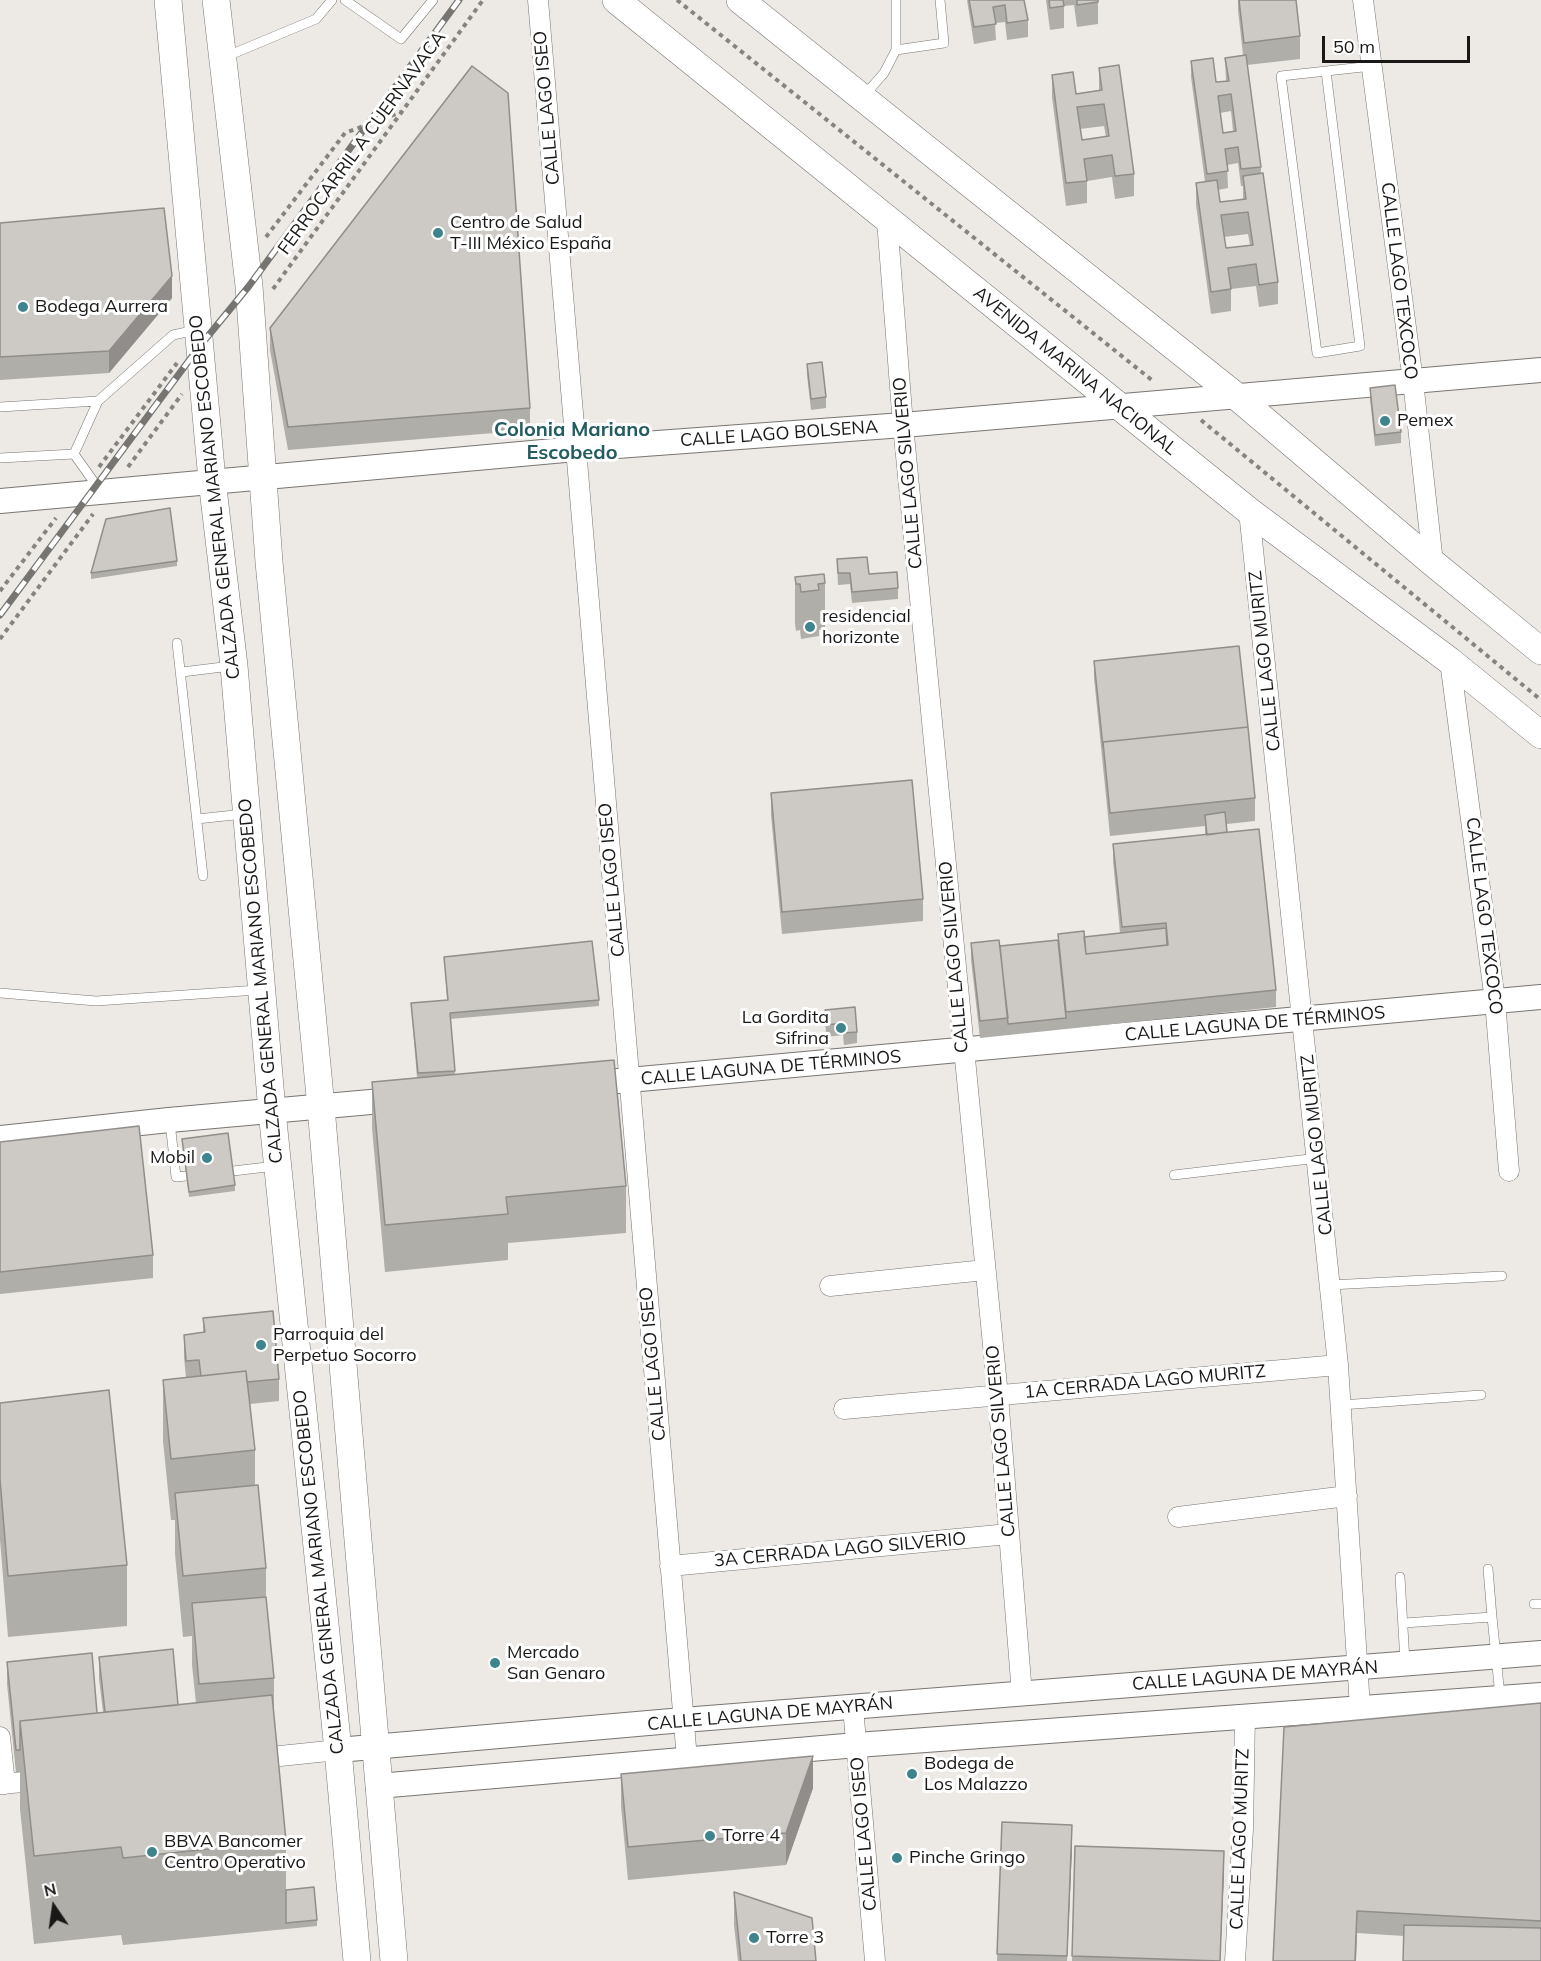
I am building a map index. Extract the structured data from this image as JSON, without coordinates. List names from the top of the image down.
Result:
{
  "streets": {
    "main road": ["AVENIDA MARINA NACIONAL", "CALZADA GENERAL MARIANO ESCOBEDO"],
    "street": [
      "CALLE LAGO ISEO",
      "CALLE LAGO TEXCOCO",
      "CALLE LAGO BOLSENA",
      "CALLE LAGO SILVERIO",
      "CALLE LAGO MURITZ",
      "CALLE LAGUNA DE TÉRMINOS",
      "1A CERRADA LAGO MURITZ",
      "3A CERRADA LAGO SILVERIO",
      "CALLE LAGUNA DE MAYRÁN"
    ],
    "path": ["FERROCARRIL A CUERNAVACA"]
  },
  "crossings": [
    ["CALLE LAGO ISEO", "CALLE LAGO BOLSENA"],
    ["CALLE LAGO ISEO", "CALLE LAGUNA DE TÉRMINOS"],
    ["CALLE LAGO ISEO", "3A CERRADA LAGO SILVERIO"],
    ["CALLE LAGO ISEO", "CALLE LAGUNA DE MAYRÁN"],
    ["CALLE LAGO TEXCOCO", "AVENIDA MARINA NACIONAL"],
    ["CALLE LAGO TEXCOCO", "CALLE LAGO BOLSENA"],
    ["CALLE LAGO TEXCOCO", "CALLE LAGUNA DE TÉRMINOS"],
    ["AVENIDA MARINA NACIONAL", "CALLE LAGO BOLSENA"],
    ["AVENIDA MARINA NACIONAL", "CALLE LAGO SILVERIO"],
    ["AVENIDA MARINA NACIONAL", "CALLE LAGO MURITZ"],
    ["CALLE LAGO BOLSENA", "CALLE LAGO SILVERIO"],
    ["CALLE LAGO BOLSENA", "CALZADA GENERAL MARIANO ESCOBEDO"],
    ["CALLE LAGO SILVERIO", "CALLE LAGUNA DE TÉRMINOS"],
    ["CALLE LAGO SILVERIO", "1A CERRADA LAGO MURITZ"],
    ["CALLE LAGO SILVERIO", "3A CERRADA LAGO SILVERIO"],
    ["CALLE LAGO SILVERIO", "CALLE LAGUNA DE MAYRÁN"],
    ["CALZADA GENERAL MARIANO ESCOBEDO", "CALLE LAGUNA DE MAYRÁN"],
    ["CALLE LAGO MURITZ", "CALLE LAGUNA DE TÉRMINOS"],
    ["CALLE LAGO MURITZ", "1A CERRADA LAGO MURITZ"],
    ["CALLE LAGO MURITZ", "CALLE LAGUNA DE MAYRÁN"]
  ],
  "districts": ["Colonia Mariano Escobedo"],
  "places": [
    "Centro de Salud T-III México España",
    "Bodega Aurrera",
    "Pemex",
    "residencial horizonte",
    "La Gordita Sifrina",
    "Mobil",
    "Parroquia del Perpetuo Socorro",
    "Mercado San Genaro",
    "Bodega de Los Malazzo",
    "Torre 4",
    "BBVA Bancomer Centro Operativo",
    "Pinche Gringo",
    "Torre 3"
  ],
  "scale_bar": "50 m",
  "north": "top"
}
